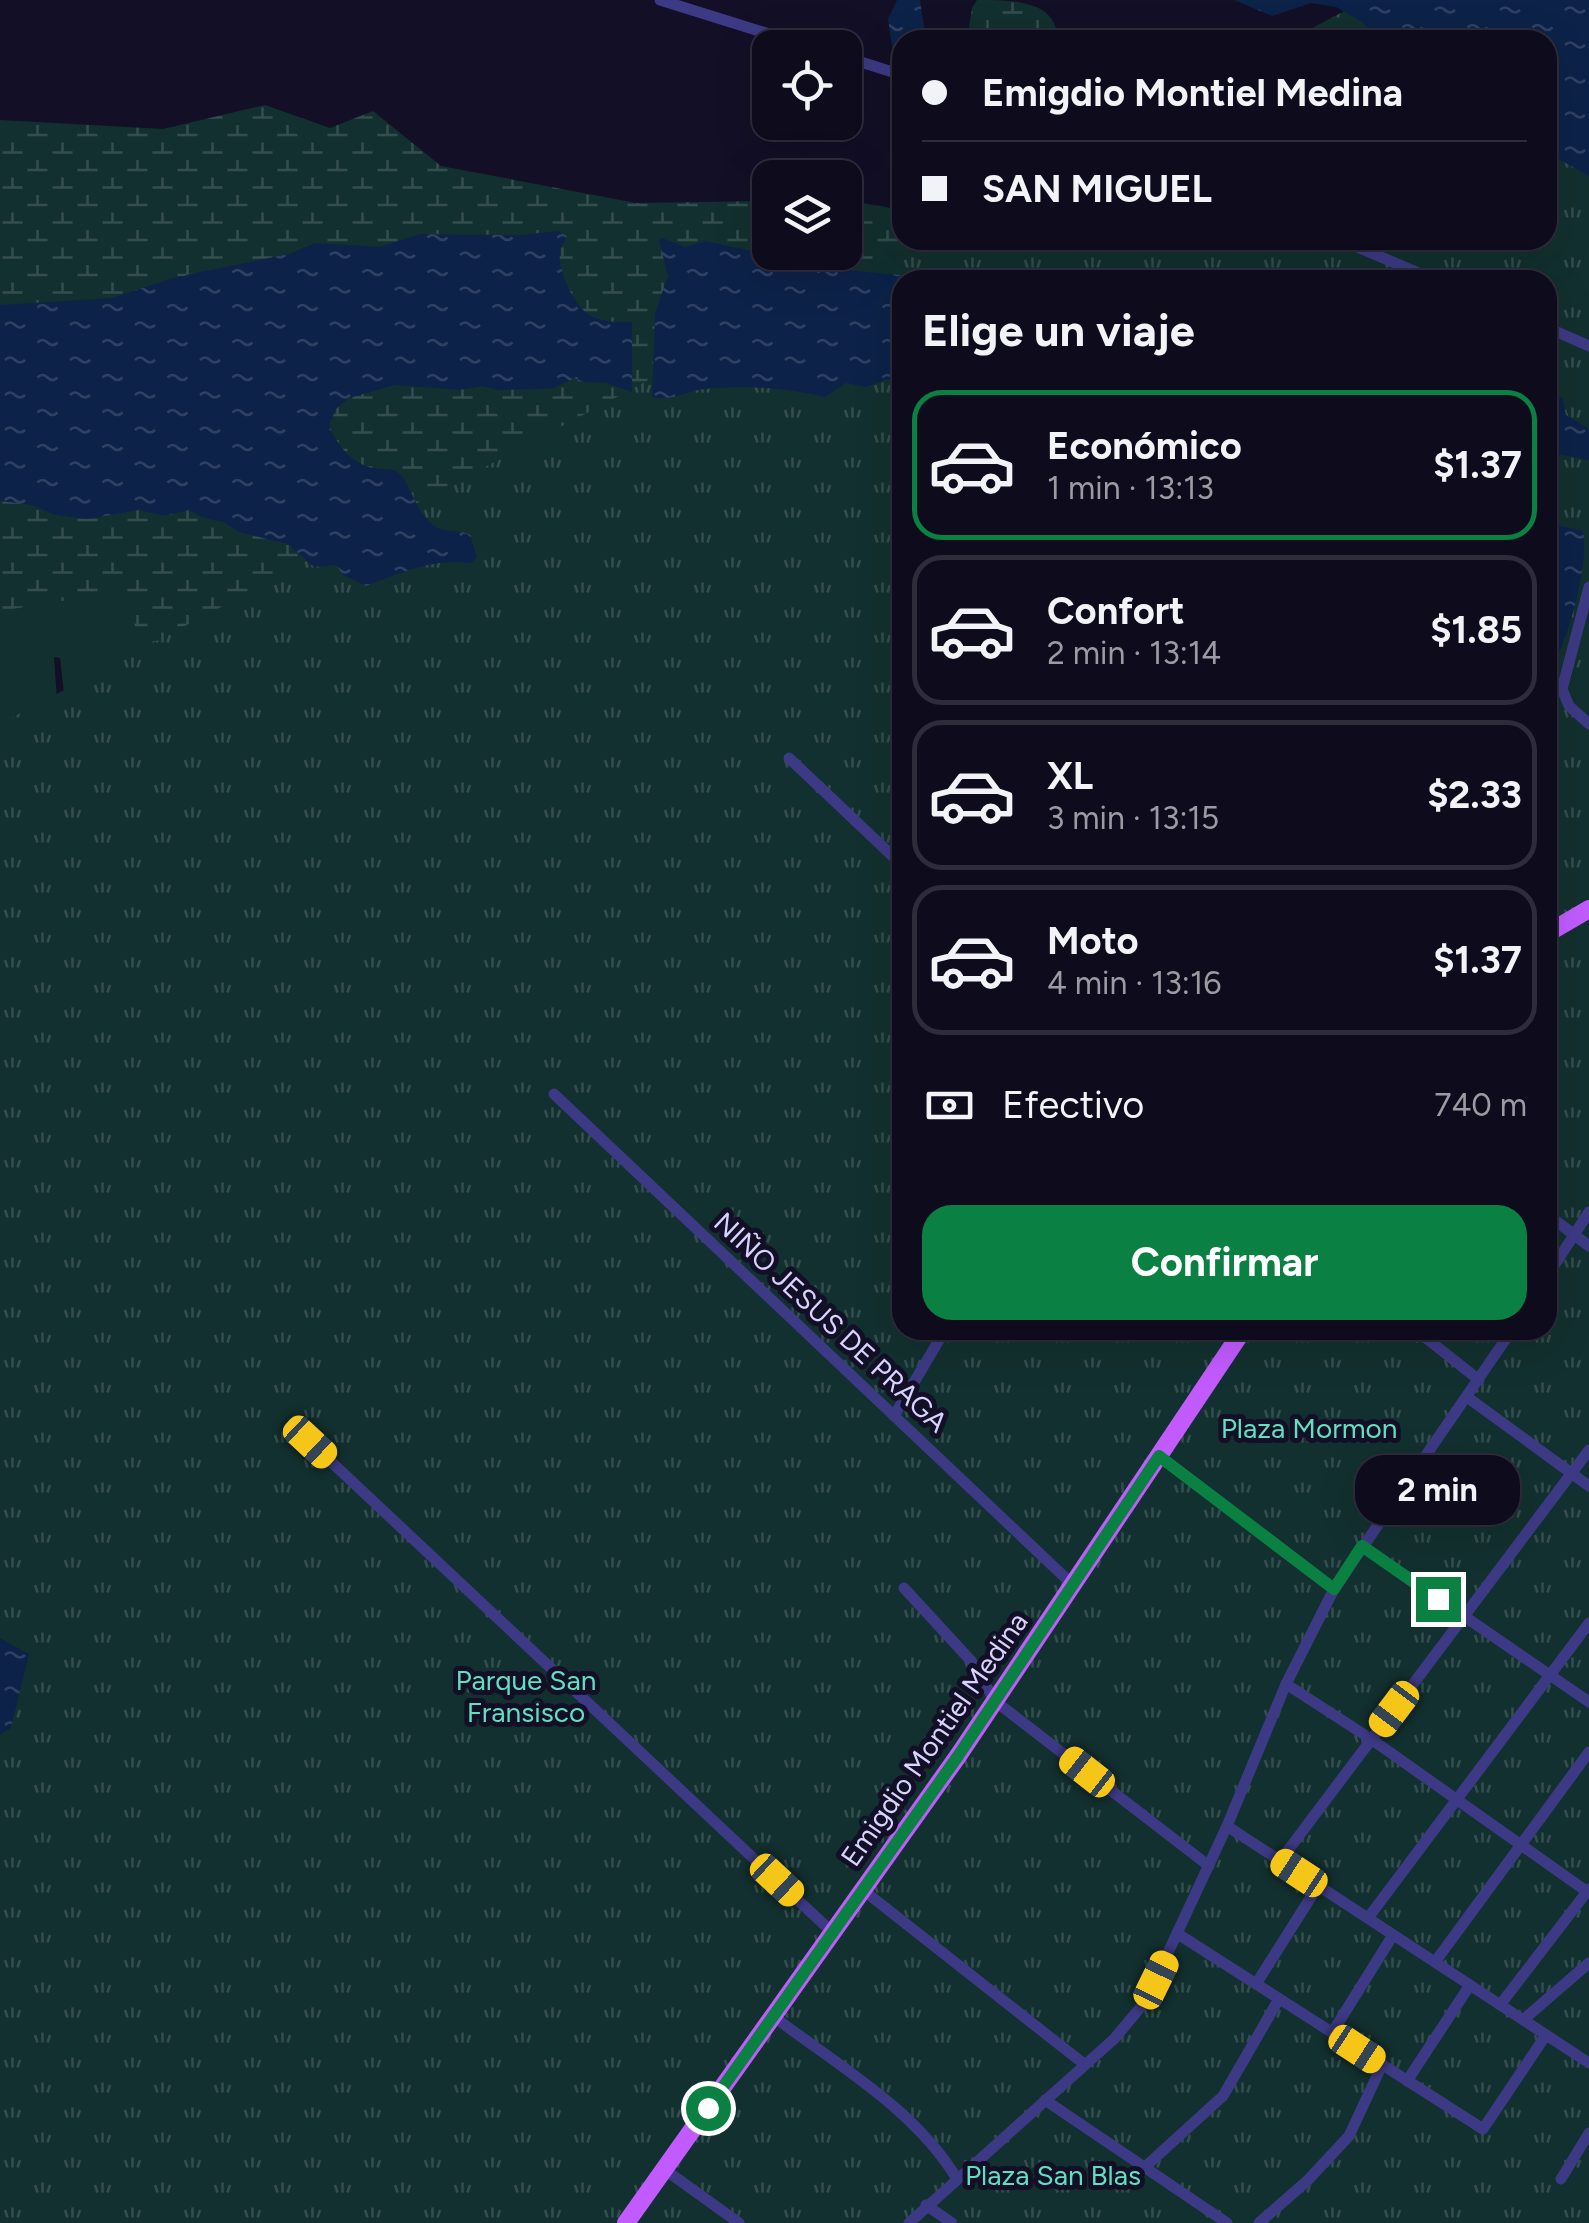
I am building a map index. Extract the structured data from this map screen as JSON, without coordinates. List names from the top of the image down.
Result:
{
  "streets": {
    "main road": ["Emigdio Montiel Medina"],
    "street": ["NIÑO JESUS DE PRAGA"]
  },
  "crossings": [
    ["NIÑO JESUS DE PRAGA", "Emigdio Montiel Medina"]
  ],
  "parks": ["Plaza Mormon", "Parque San Fransisco", "Plaza San Blas"],
  "page": {
    "banner": ["Emigdio Montiel Medina", "SAN MIGUEL"],
    "heading": "Elige un viaje",
    "list": [
      {
        "name": "Económico",
        "note": "1 min · 13:13",
        "value": "$1.37"
      },
      {
        "name": "Confort",
        "note": "2 min · 13:14",
        "value": "$1.85"
      },
      {
        "name": "XL",
        "note": "3 min · 13:15",
        "value": "$2.33"
      },
      {
        "name": "Moto",
        "note": "4 min · 13:16",
        "value": "$1.37"
      }
    ],
    "pay": ["Efectivo", "740 m"],
    "buttons": "Confirmar",
    "bubble": "2 min"
  }
}
